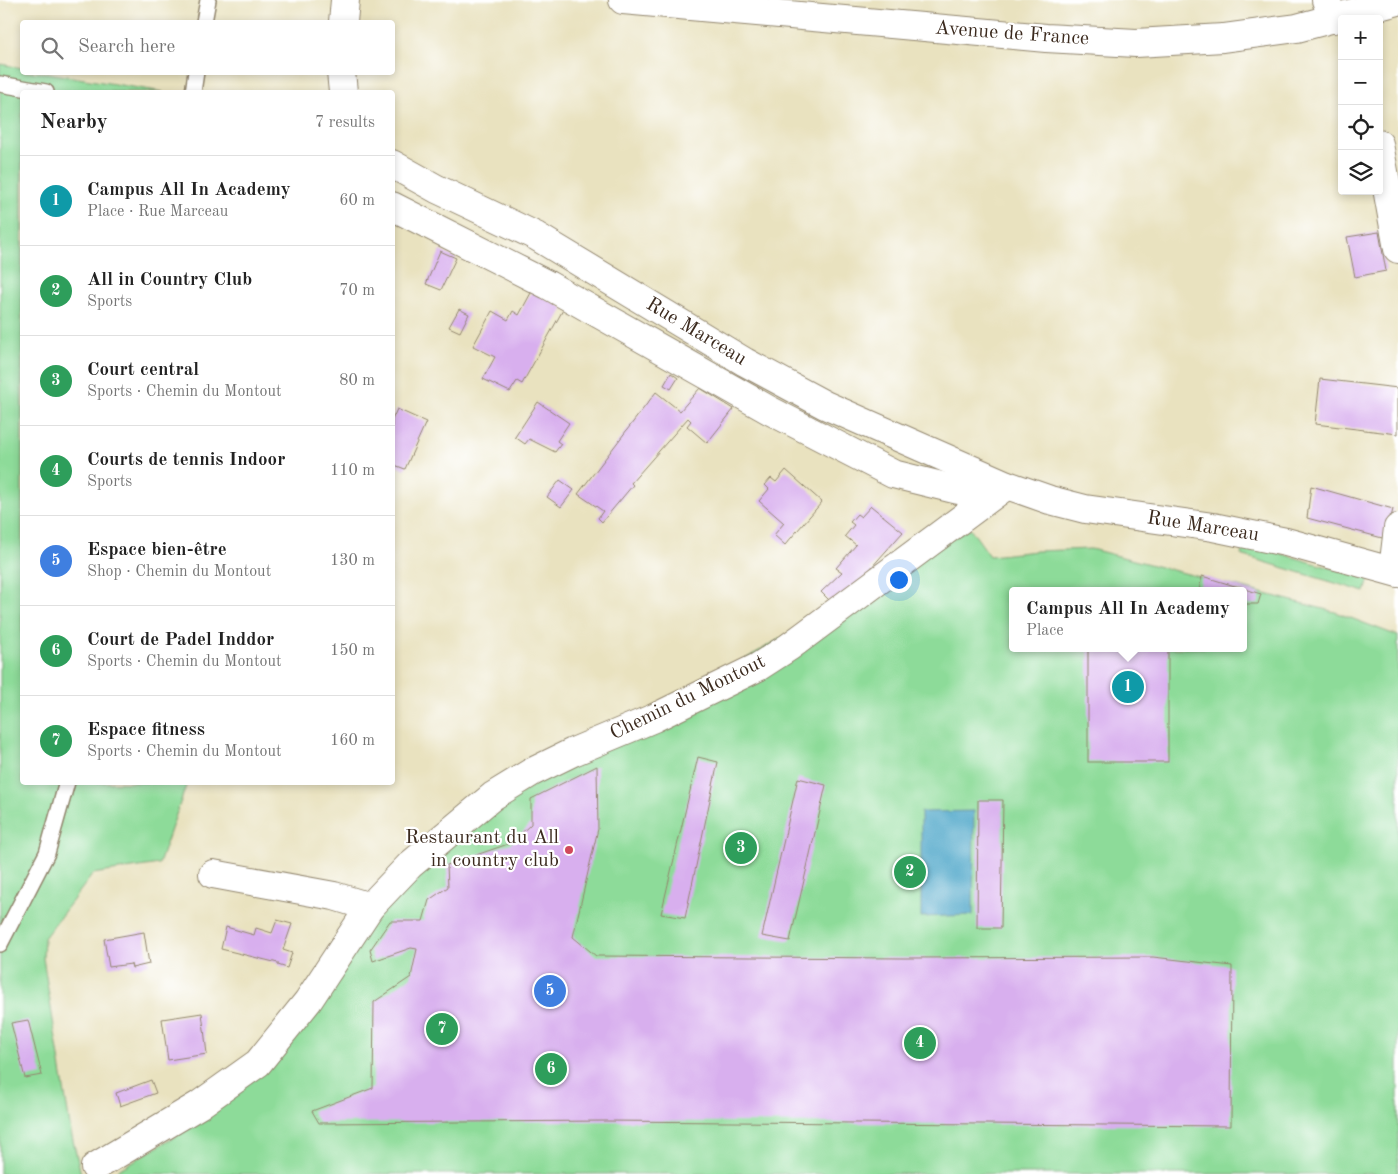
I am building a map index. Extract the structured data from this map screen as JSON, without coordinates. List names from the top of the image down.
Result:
{
  "streets": {
    "street": ["Avenue de France", "Rue Marceau", "Chemin du Montout"]
  },
  "crossings": [
    ["Rue Marceau", "Chemin du Montout"]
  ],
  "places": ["Restaurant du All in country club"],
  "page": {
    "map_buttons": ["+", "−"],
    "search": "Search here",
    "heading": ["Nearby", "7 results"],
    "list": [
      {
        "mark": "1",
        "name": "Campus All In Academy",
        "note": "Place · Rue Marceau",
        "value": "60 m"
      },
      {
        "mark": "2",
        "name": "All in Country Club",
        "note": "Sports",
        "value": "70 m"
      },
      {
        "mark": "3",
        "name": "Court central",
        "note": "Sports · Chemin du Montout",
        "value": "80 m"
      },
      {
        "mark": "4",
        "name": "Courts de tennis Indoor",
        "note": "Sports",
        "value": "110 m"
      },
      {
        "mark": "5",
        "name": "Espace bien-être",
        "note": "Shop · Chemin du Montout",
        "value": "130 m"
      },
      {
        "mark": "6",
        "name": "Court de Padel Inddor",
        "note": "Sports · Chemin du Montout",
        "value": "150 m"
      },
      {
        "mark": "7",
        "name": "Espace fitness",
        "note": "Sports · Chemin du Montout",
        "value": "160 m"
      }
    ],
    "popup": ["Campus All In Academy", "Place"],
    "pins": [
      "1",
      "3",
      "2",
      "5",
      "7",
      "4",
      "6"
    ]
  }
}
